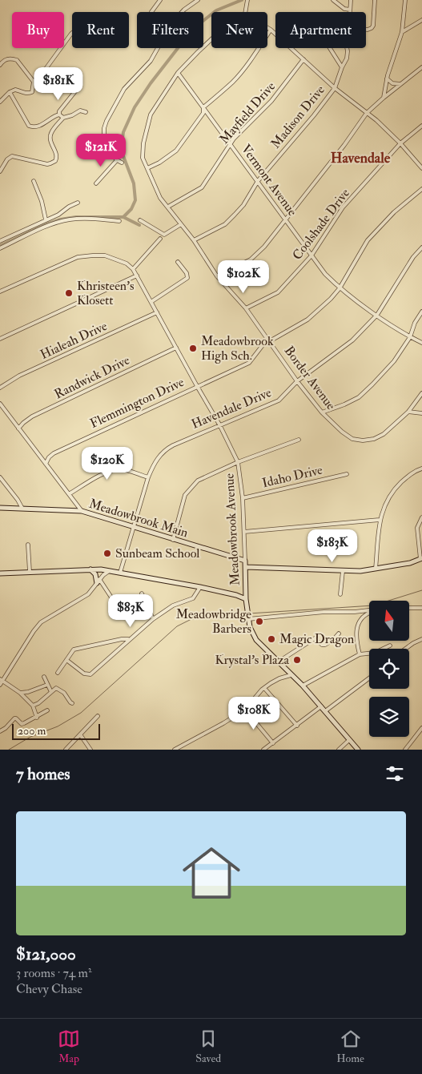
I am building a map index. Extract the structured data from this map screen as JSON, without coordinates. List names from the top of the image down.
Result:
{
  "streets": {
    "street": [
      "Mayfield Drive",
      "Madison Drive",
      "Vermont Avenue",
      "Coolshade Drive",
      "Hialeah Drive",
      "Randwick Drive",
      "Border Avenue",
      "Flemmington Drive",
      "Havendale Drive",
      "Idaho Drive",
      "Meadowbrook Main",
      "Meadowbrook Avenue"
    ]
  },
  "crossings": [
    ["Mayfield Drive", "Vermont Avenue"],
    ["Mayfield Drive", "Border Avenue"],
    ["Madison Drive", "Vermont Avenue"],
    ["Madison Drive", "Border Avenue"],
    ["Vermont Avenue", "Coolshade Drive"],
    ["Vermont Avenue", "Border Avenue"],
    ["Vermont Avenue", "Flemmington Drive"],
    ["Vermont Avenue", "Havendale Drive"],
    ["Coolshade Drive", "Border Avenue"],
    ["Hialeah Drive", "Meadowbrook Avenue"],
    ["Randwick Drive", "Meadowbrook Avenue"],
    ["Border Avenue", "Flemmington Drive"],
    ["Border Avenue", "Havendale Drive"],
    ["Flemmington Drive", "Meadowbrook Avenue"],
    ["Havendale Drive", "Meadowbrook Main"],
    ["Havendale Drive", "Meadowbrook Avenue"],
    ["Idaho Drive", "Meadowbrook Avenue"],
    ["Meadowbrook Main", "Meadowbrook Avenue"]
  ],
  "districts": ["Havendale"],
  "places": [
    "Khristeen's Klosett",
    "Meadowbrook High Sch.",
    "Sunbeam School",
    "Meadowbridge Barbers",
    "Magic Dragon",
    "Krystal's Plaza"
  ],
  "scale_bar": "200 m",
  "north": "top",
  "page": {
    "chip": [
      "Buy",
      "Rent",
      "Filters",
      "New",
      "Apartment"
    ],
    "price": [
      "$181K",
      "$121K",
      "$102K",
      "$120K",
      "$183K",
      "$83K",
      "$108K"
    ],
    "scale": "200 m",
    "heading": "7 homes",
    "list": [
      {
        "name": "$121,000",
        "note": "3 rooms · 74 m² · Chevy Chase"
      }
    ],
    "tabs": ["Map", "Saved", "Home"]
  }
}
